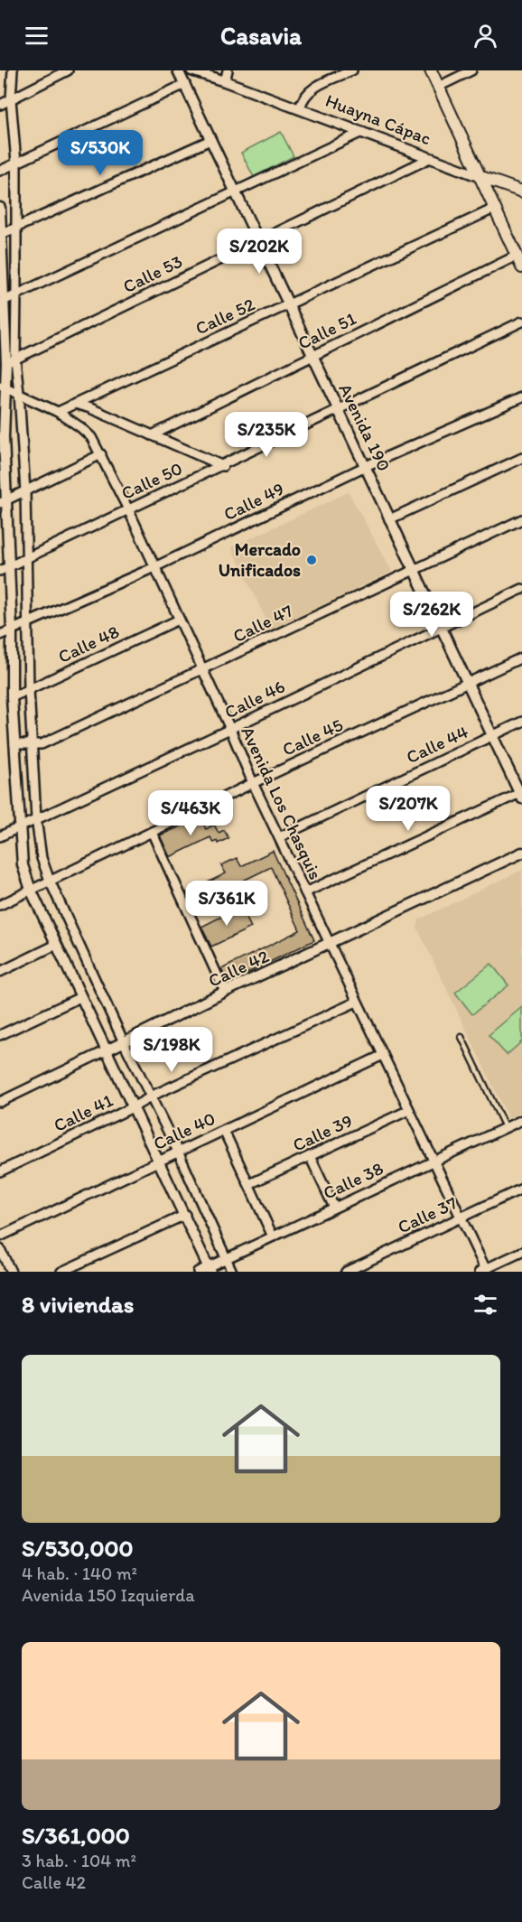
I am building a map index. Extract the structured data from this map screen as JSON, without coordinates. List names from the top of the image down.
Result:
{
  "streets": {
    "main road": ["Huayna Cápac"],
    "street": [
      "Calle 53",
      "Calle 52",
      "Calle 51",
      "Avenida 190",
      "Calle 50",
      "Calle 49",
      "Calle 47",
      "Calle 48",
      "Calle 46",
      "Calle 45",
      "Calle 44",
      "Avenida Los Chasquis",
      "Calle 42",
      "Calle 41",
      "Calle 40",
      "Calle 39",
      "Calle 38",
      "Calle 37"
    ]
  },
  "crossings": [
    ["Huayna Cápac", "Calle 53"],
    ["Calle 53", "Avenida 190"],
    ["Calle 52", "Avenida 190"],
    ["Calle 52", "Avenida Los Chasquis"],
    ["Calle 51", "Avenida 190"],
    ["Avenida 190", "Calle 50"],
    ["Avenida 190", "Calle 49"],
    ["Avenida 190", "Calle 47"],
    ["Avenida 190", "Calle 46"],
    ["Avenida 190", "Calle 45"],
    ["Avenida 190", "Calle 44"],
    ["Calle 50", "Avenida Los Chasquis"],
    ["Calle 49", "Avenida Los Chasquis"],
    ["Calle 47", "Avenida Los Chasquis"],
    ["Calle 48", "Avenida Los Chasquis"],
    ["Calle 46", "Avenida Los Chasquis"],
    ["Calle 45", "Avenida Los Chasquis"],
    ["Calle 44", "Avenida Los Chasquis"],
    ["Avenida Los Chasquis", "Calle 42"],
    ["Avenida Los Chasquis", "Calle 41"],
    ["Avenida Los Chasquis", "Calle 40"],
    ["Avenida Los Chasquis", "Calle 39"],
    ["Avenida Los Chasquis", "Calle 38"],
    ["Avenida Los Chasquis", "Calle 37"]
  ],
  "places": ["Mercado Unificados"],
  "page": {
    "header": "Casavia",
    "price": [
      "S/530K",
      "S/202K",
      "S/235K",
      "S/262K",
      "S/207K",
      "S/463K",
      "S/361K",
      "S/198K"
    ],
    "heading": "8 viviendas",
    "list": [
      {
        "name": "S/530,000",
        "note": "4 hab. · 140 m² · Avenida 150 Izquierda"
      },
      {
        "name": "S/361,000",
        "note": "3 hab. · 104 m² · Calle 42"
      }
    ]
  }
}
